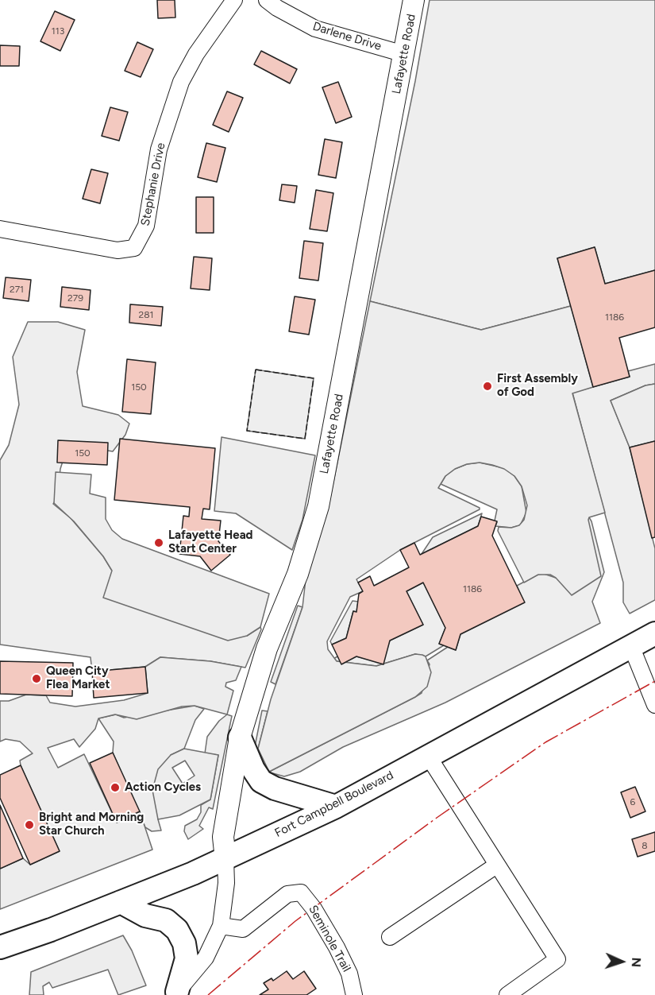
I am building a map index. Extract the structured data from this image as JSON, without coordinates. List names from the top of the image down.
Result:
{
  "streets": {
    "highway": ["Fort Campbell Boulevard"],
    "main road": ["Lafayette Road"],
    "street": ["Darlene Drive", "Stephanie Drive", "Seminole Trail"]
  },
  "crossings": [
    ["Darlene Drive", "Lafayette Road"],
    ["Lafayette Road", "Fort Campbell Boulevard"]
  ],
  "places": [
    "First Assembly of God",
    "Lafayette Head Start Center",
    "Queen City Flea Market",
    "Action Cycles",
    "Bright and Morning Star Church"
  ],
  "house_numbers": [
    "113",
    "271",
    "279",
    "281",
    "1186",
    "150",
    "150",
    "1186",
    "6",
    "8"
  ],
  "north": "right"
}
